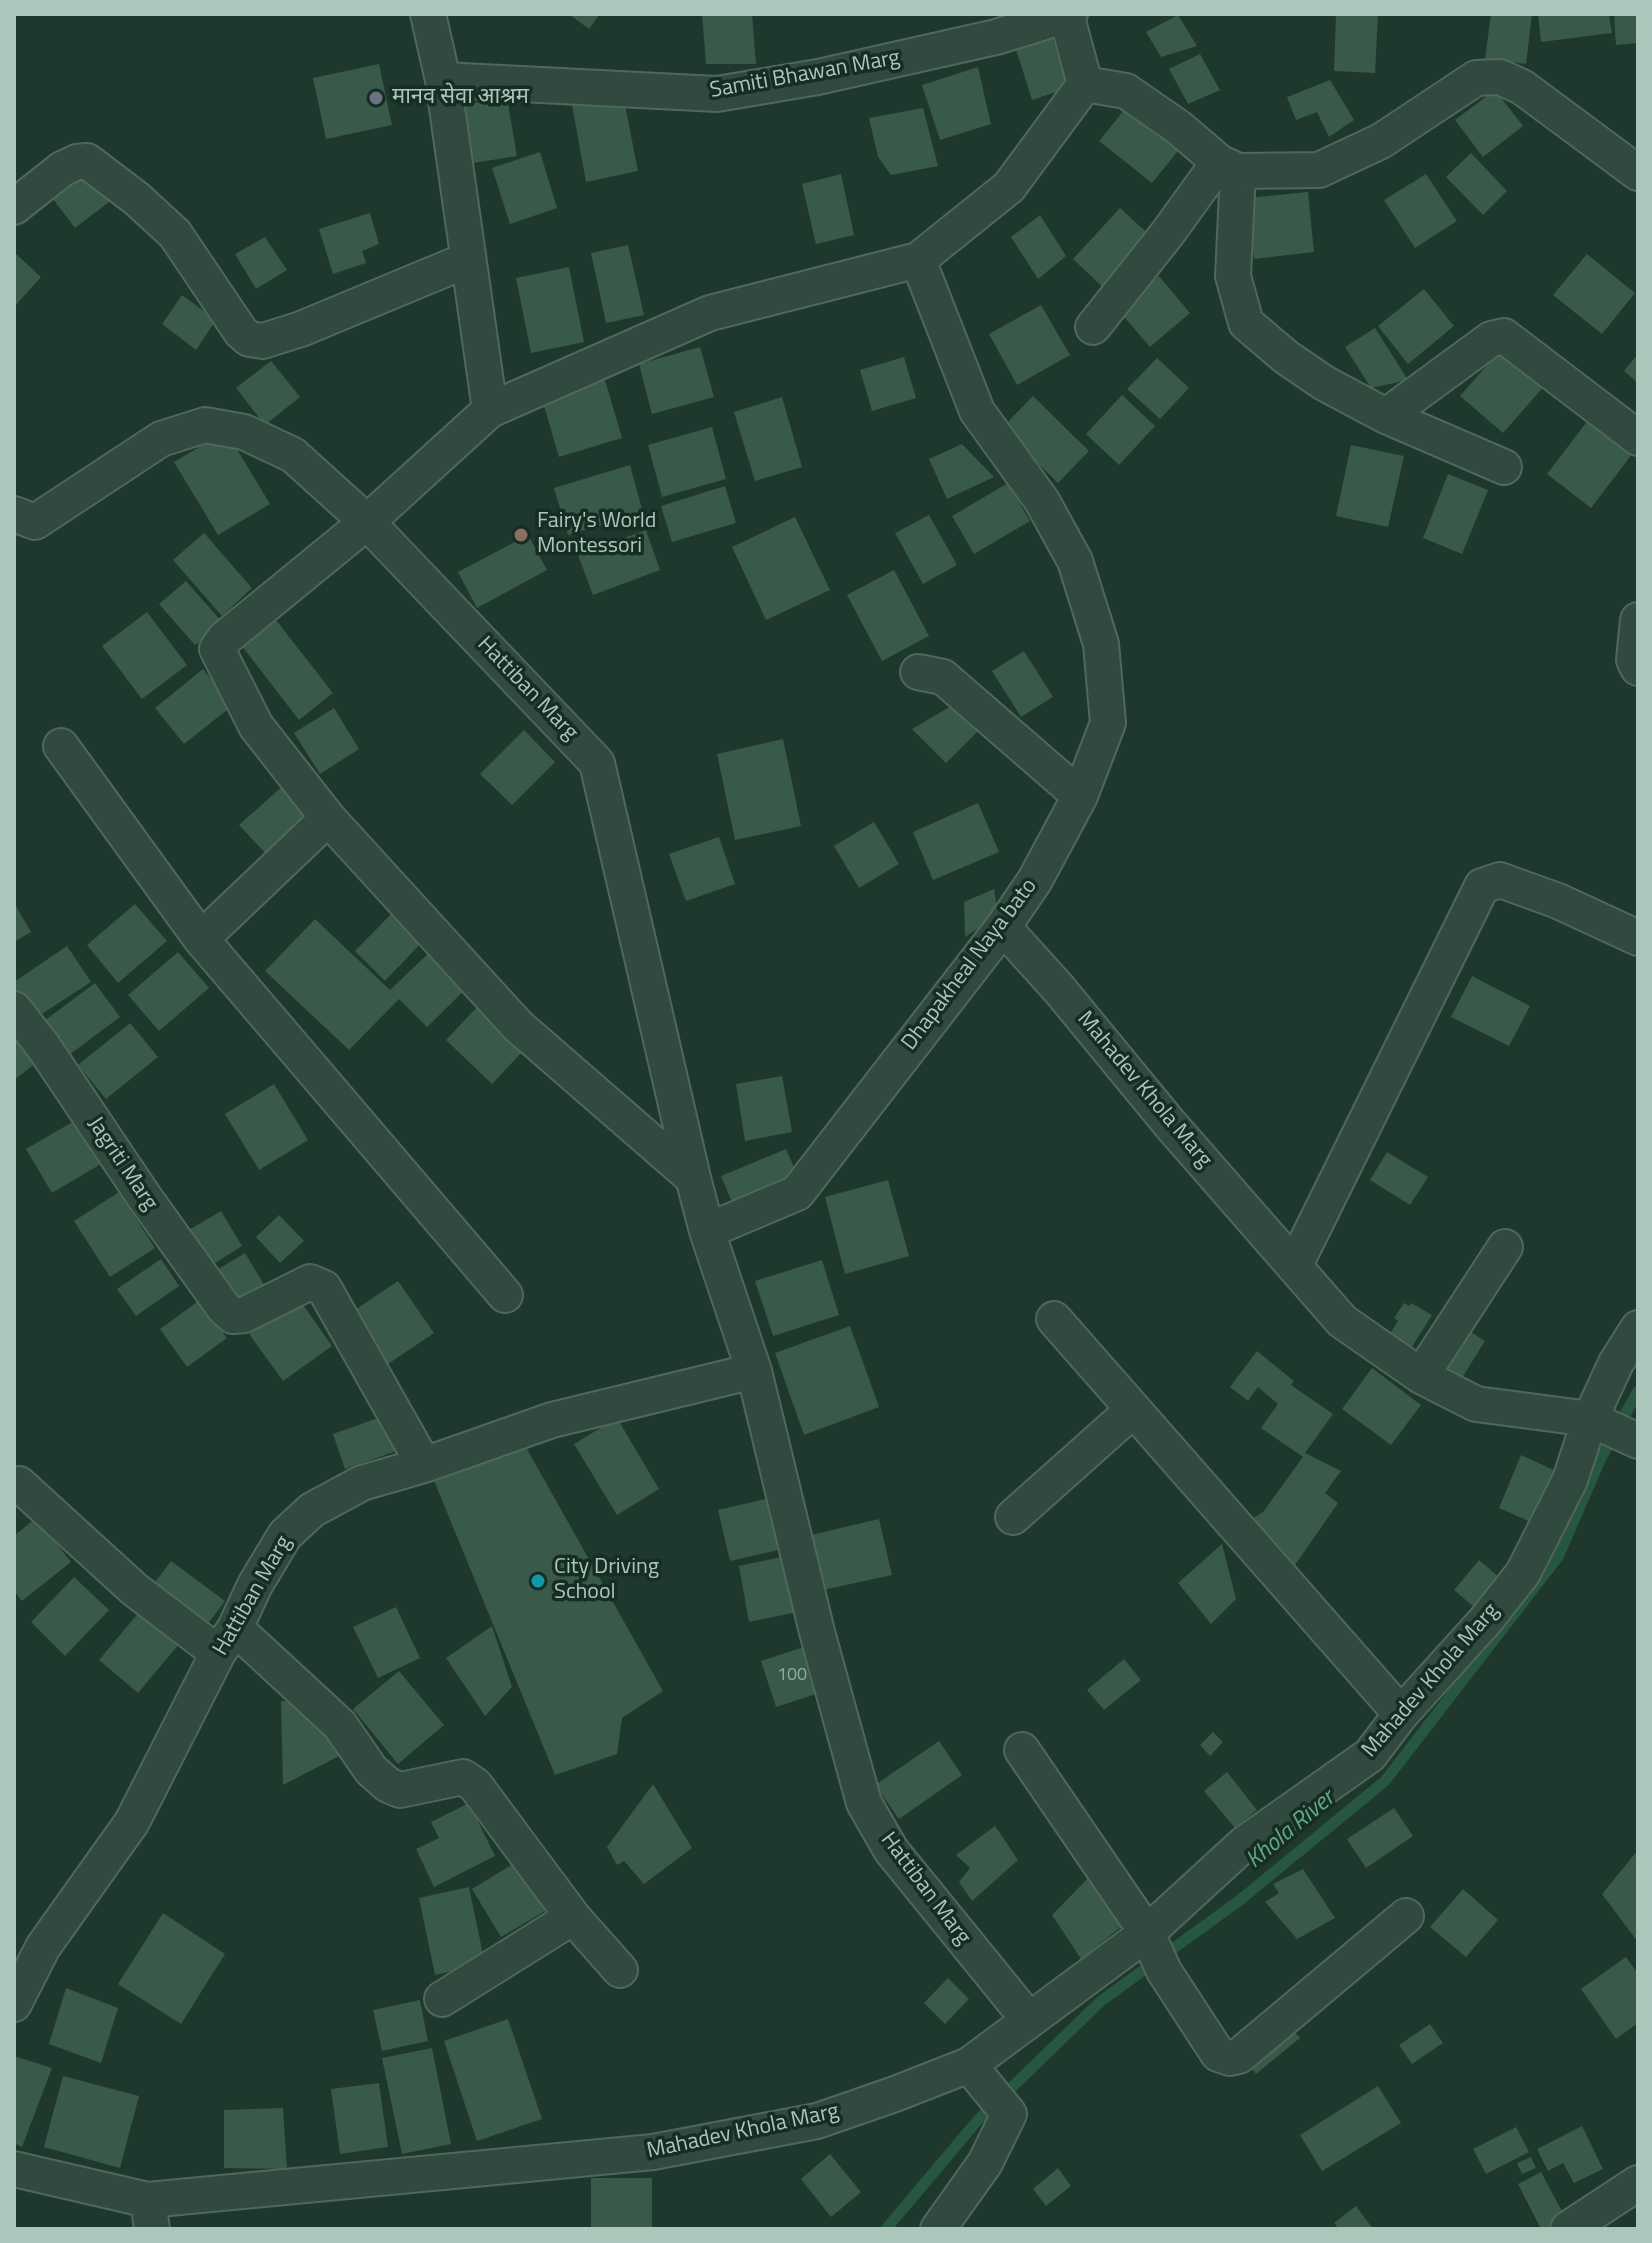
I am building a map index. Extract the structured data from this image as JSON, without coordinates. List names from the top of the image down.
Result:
{
  "streets": {
    "street": [
      "Samiti Bhawan Marg",
      "Hattiban Marg",
      "Dhapakheal Naya bato",
      "Mahadev Khola Marg",
      "Jagriti Marg"
    ]
  },
  "crossings": [
    ["Hattiban Marg", "Dhapakheal Naya bato"],
    ["Hattiban Marg", "Mahadev Khola Marg"],
    ["Hattiban Marg", "Jagriti Marg"],
    ["Dhapakheal Naya bato", "Mahadev Khola Marg"]
  ],
  "water": ["Khola River"],
  "places": ["मानव सेवा आश्रम", "Fairy's World Montessori", "City Driving School"],
  "house_numbers": ["100"]
}
